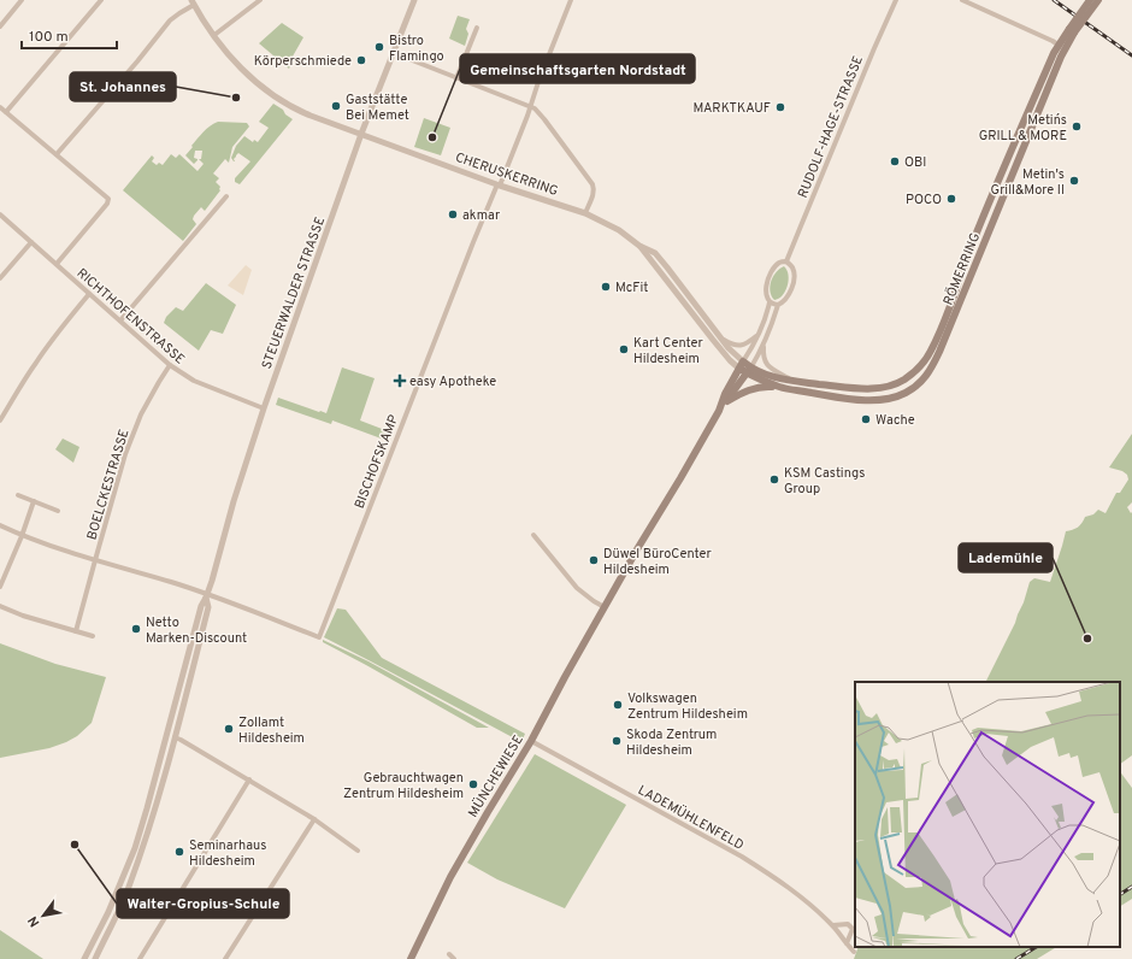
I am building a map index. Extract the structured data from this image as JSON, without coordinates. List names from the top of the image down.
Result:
{
  "streets": {
    "main road": ["CHERUSKERRING", "RÖMERRING", "MÜNCHEWIESE"],
    "street": [
      "RUDOLF-HAGE-STRASSE",
      "STEUERWALDER STRASSE",
      "RICHTHOFENSTRASSE",
      "BISCHOFSKAMP",
      "BOELCKESTRASSE",
      "LADEMÜHLENFELD"
    ]
  },
  "crossings": [
    ["RUDOLF-HAGE-STRASSE", "CHERUSKERRING"],
    ["RUDOLF-HAGE-STRASSE", "MÜNCHEWIESE"],
    ["CHERUSKERRING", "RÖMERRING"],
    ["CHERUSKERRING", "STEUERWALDER STRASSE"],
    ["CHERUSKERRING", "BISCHOFSKAMP"],
    ["CHERUSKERRING", "MÜNCHEWIESE"],
    ["RÖMERRING", "MÜNCHEWIESE"],
    ["STEUERWALDER STRASSE", "RICHTHOFENSTRASSE"],
    ["STEUERWALDER STRASSE", "BISCHOFSKAMP"],
    ["RICHTHOFENSTRASSE", "BOELCKESTRASSE"],
    ["MÜNCHEWIESE", "LADEMÜHLENFELD"]
  ],
  "places": {
    "other": [
      "Bistro Flamingo",
      "Körperschmiede",
      "St. Johannes",
      "Gaststätte Bei Memet",
      "MARKTKAUF",
      "Metin´s GRILL & MORE",
      "Gemeinschaftsgarten Nordstadt",
      "OBI",
      "Metin's Grill&More II",
      "POCO",
      "akmar",
      "McFit",
      "Kart Center Hildesheim",
      "Wache",
      "KSM Castings Group",
      "Düwel BüroCenter Hildesheim",
      "Netto Marken-Discount",
      "Lademühle",
      "Volkswagen Zentrum Hildesheim",
      "Zollamt Hildesheim",
      "Skoda Zentrum Hildesheim",
      "Gebrauchtwagen Zentrum Hildesheim",
      "Walter-Gropius-Schule",
      "Seminarhaus Hildesheim"
    ],
    "health": ["easy Apotheke"]
  },
  "scale_bar": "100 m",
  "north": "bottom left"
}
